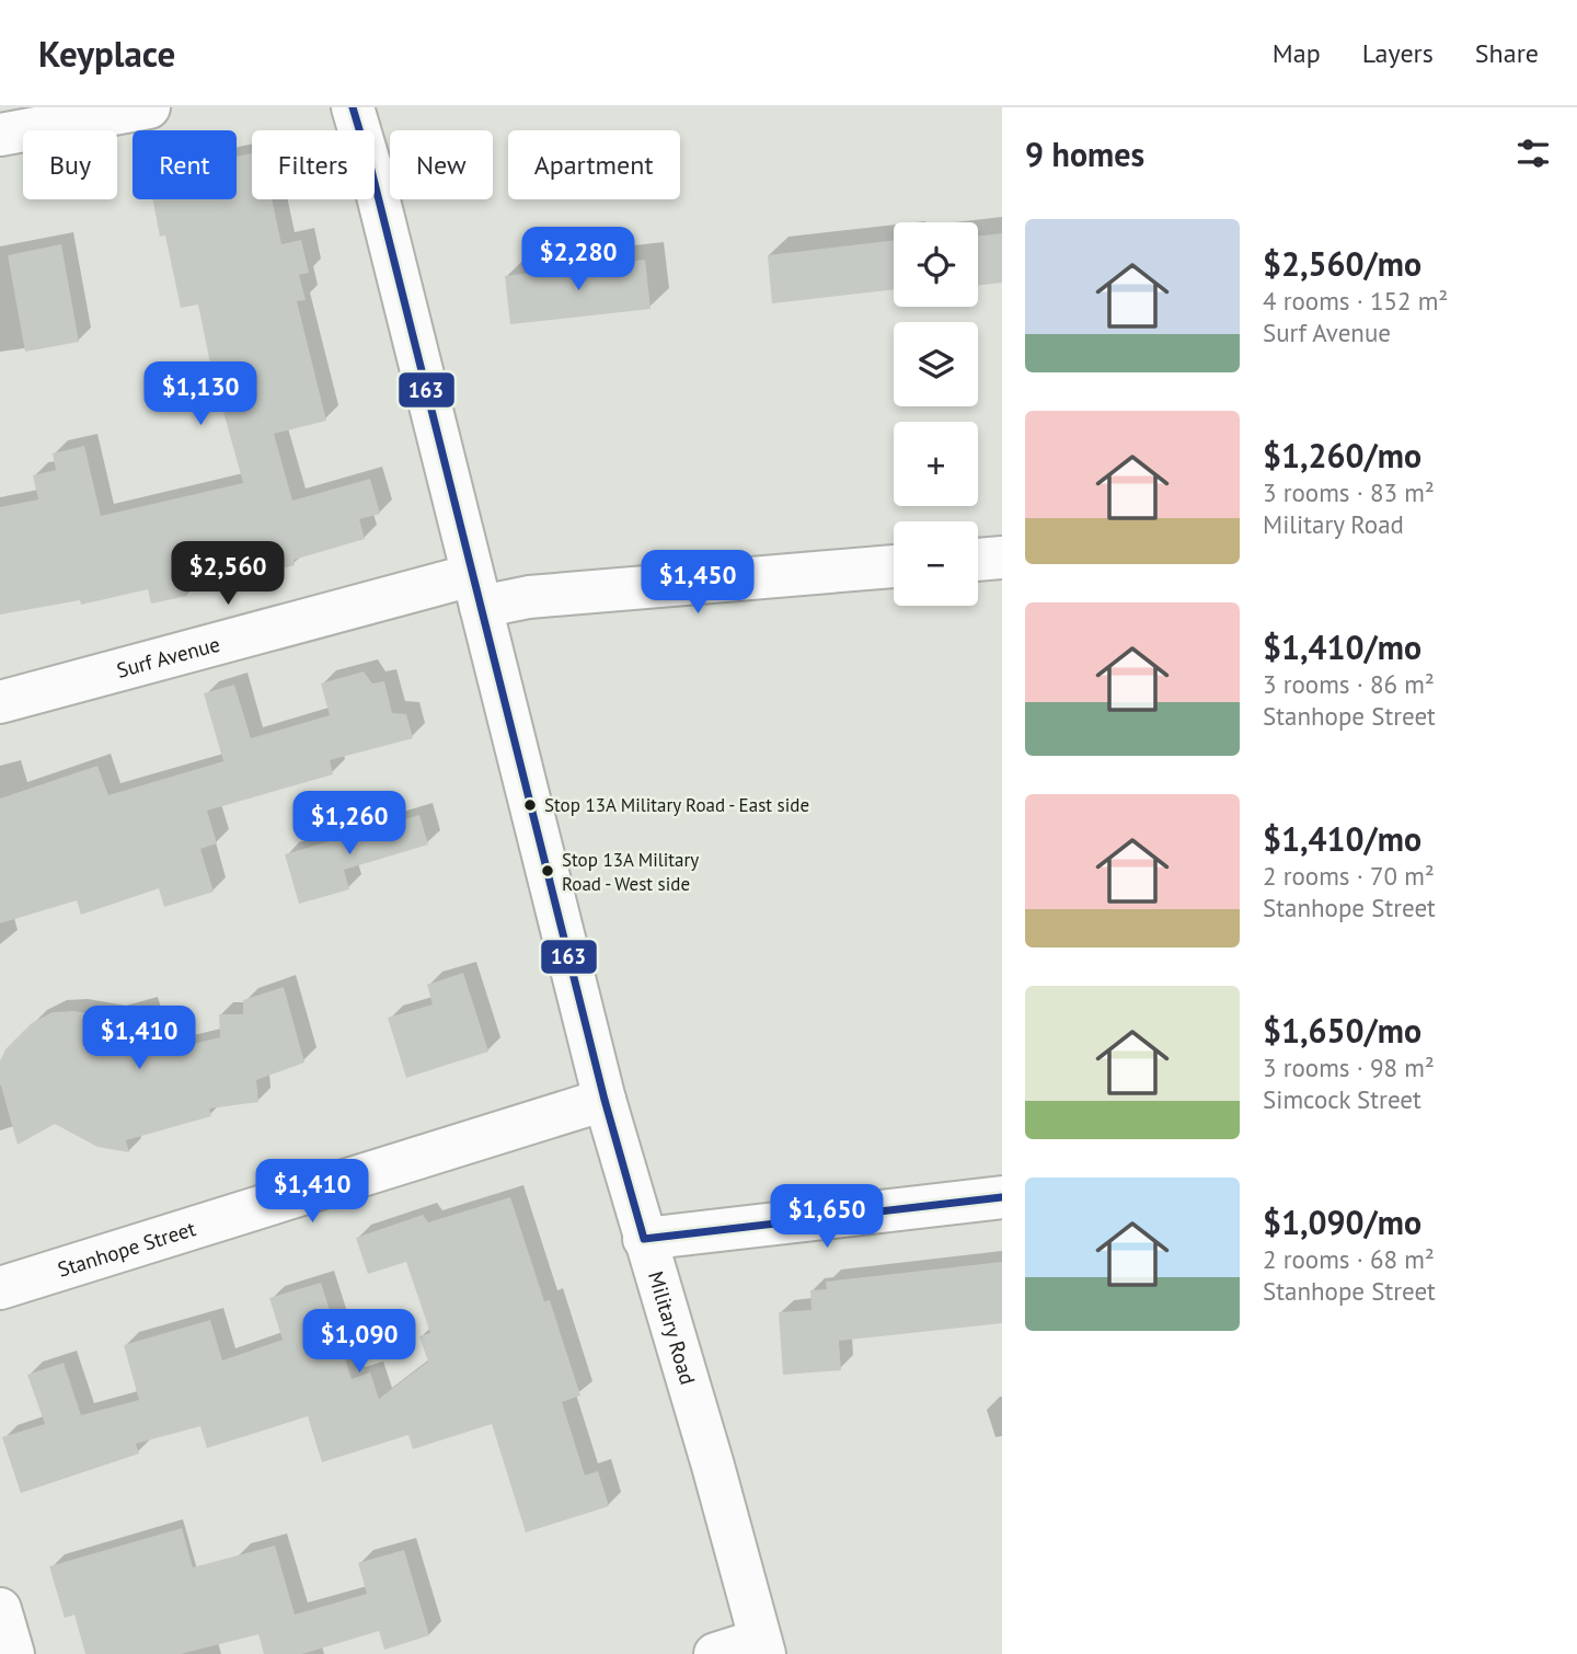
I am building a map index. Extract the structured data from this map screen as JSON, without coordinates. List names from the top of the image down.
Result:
{
  "streets": {
    "street": ["Surf Avenue", "Stanhope Street", "Military Road"]
  },
  "crossings": [
    ["Surf Avenue", "Military Road"],
    ["Stanhope Street", "Military Road"]
  ],
  "places": ["Stop 13A Military Road - East side", "Stop 13A Military Road - West side"],
  "lines": ["transit line 163"],
  "page": {
    "header": "Keyplace",
    "nav": ["Map", "Layers", "Share"],
    "heading": "9 homes",
    "chip": [
      "Buy",
      "Rent",
      "Filters",
      "New",
      "Apartment"
    ],
    "list": [
      {
        "name": "$2,560/mo",
        "note": "4 rooms · 152 m² · Surf Avenue"
      },
      {
        "name": "$1,260/mo",
        "note": "3 rooms · 83 m² · Military Road"
      },
      {
        "name": "$1,410/mo",
        "note": "3 rooms · 86 m² · Stanhope Street"
      },
      {
        "name": "$1,410/mo",
        "note": "2 rooms · 70 m² · Stanhope Street"
      },
      {
        "name": "$1,650/mo",
        "note": "3 rooms · 98 m² · Simcock Street"
      },
      {
        "name": "$1,090/mo",
        "note": "2 rooms · 68 m² · Stanhope Street"
      }
    ],
    "map_buttons": ["+", "−"],
    "price": [
      "$2,280",
      "$1,130",
      "$2,560",
      "$1,450",
      "$1,260",
      "$1,410",
      "$1,410",
      "$1,650",
      "$1,090"
    ]
  }
}
